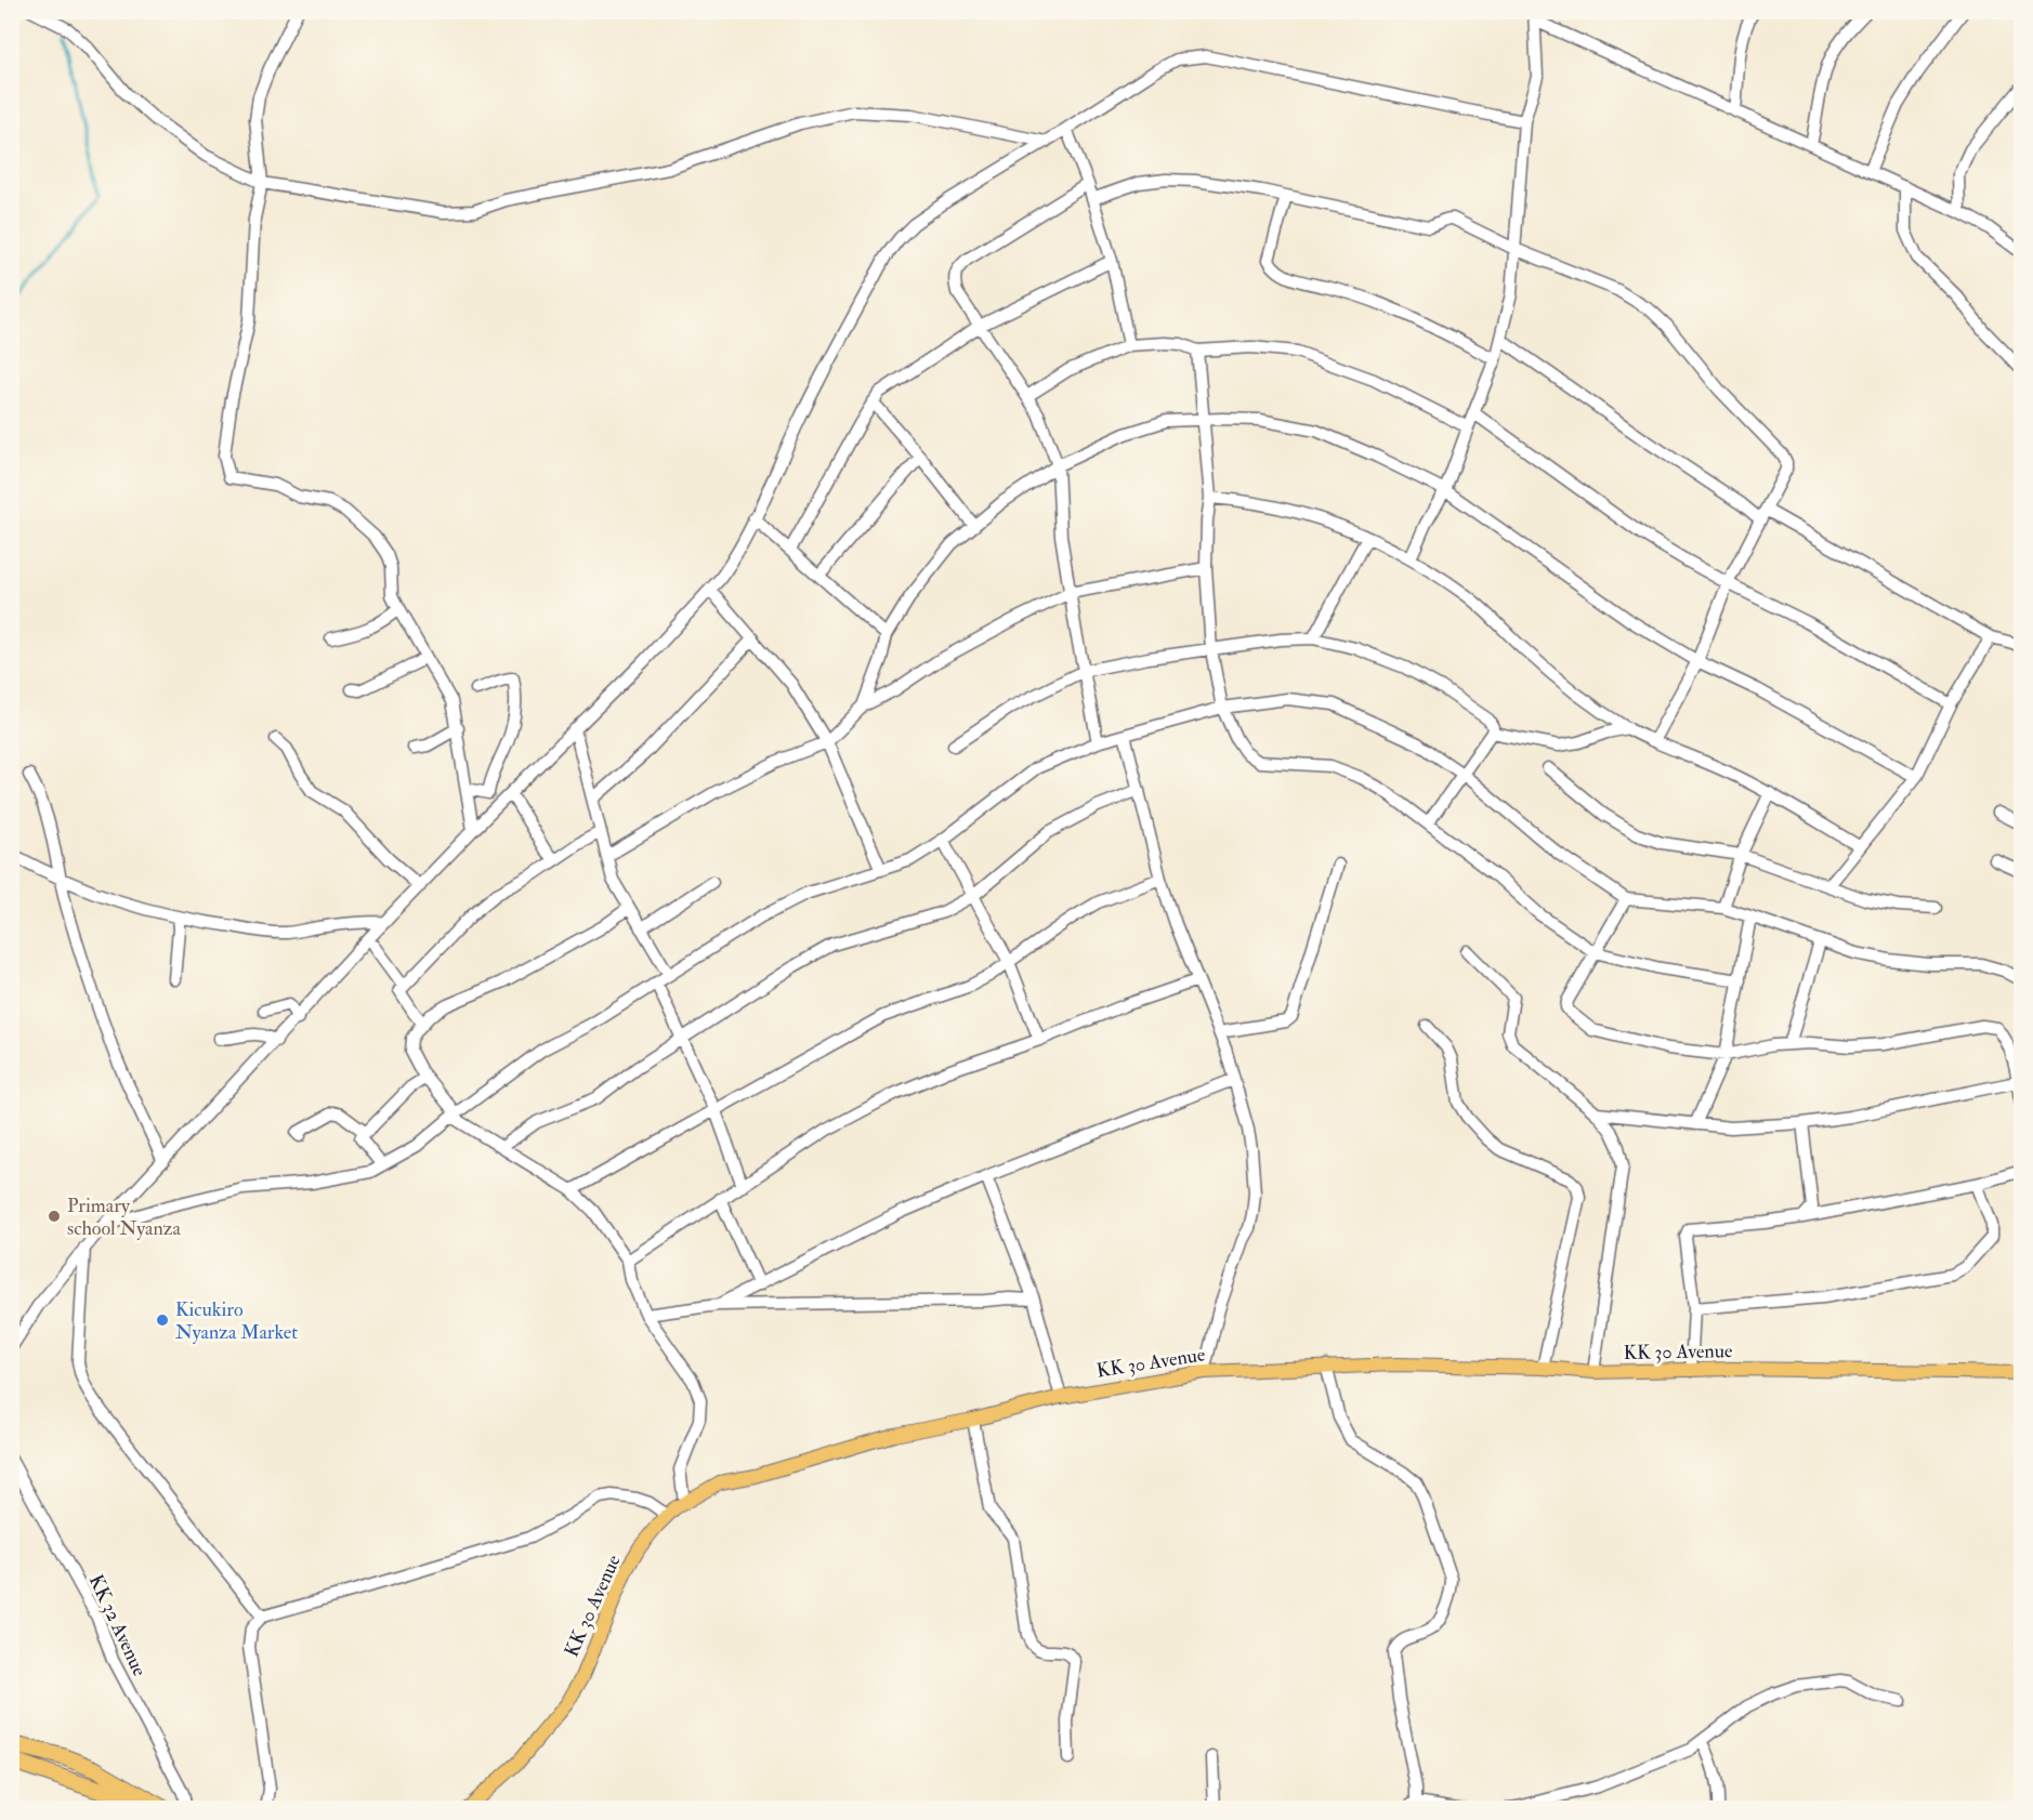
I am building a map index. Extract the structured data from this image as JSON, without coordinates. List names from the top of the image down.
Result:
{
  "streets": {
    "main road": ["KK 30 Avenue"],
    "street": ["KK 32 Avenue"]
  },
  "places": ["Primary school Nyanza", "Kicukiro Nyanza Market"]
}
